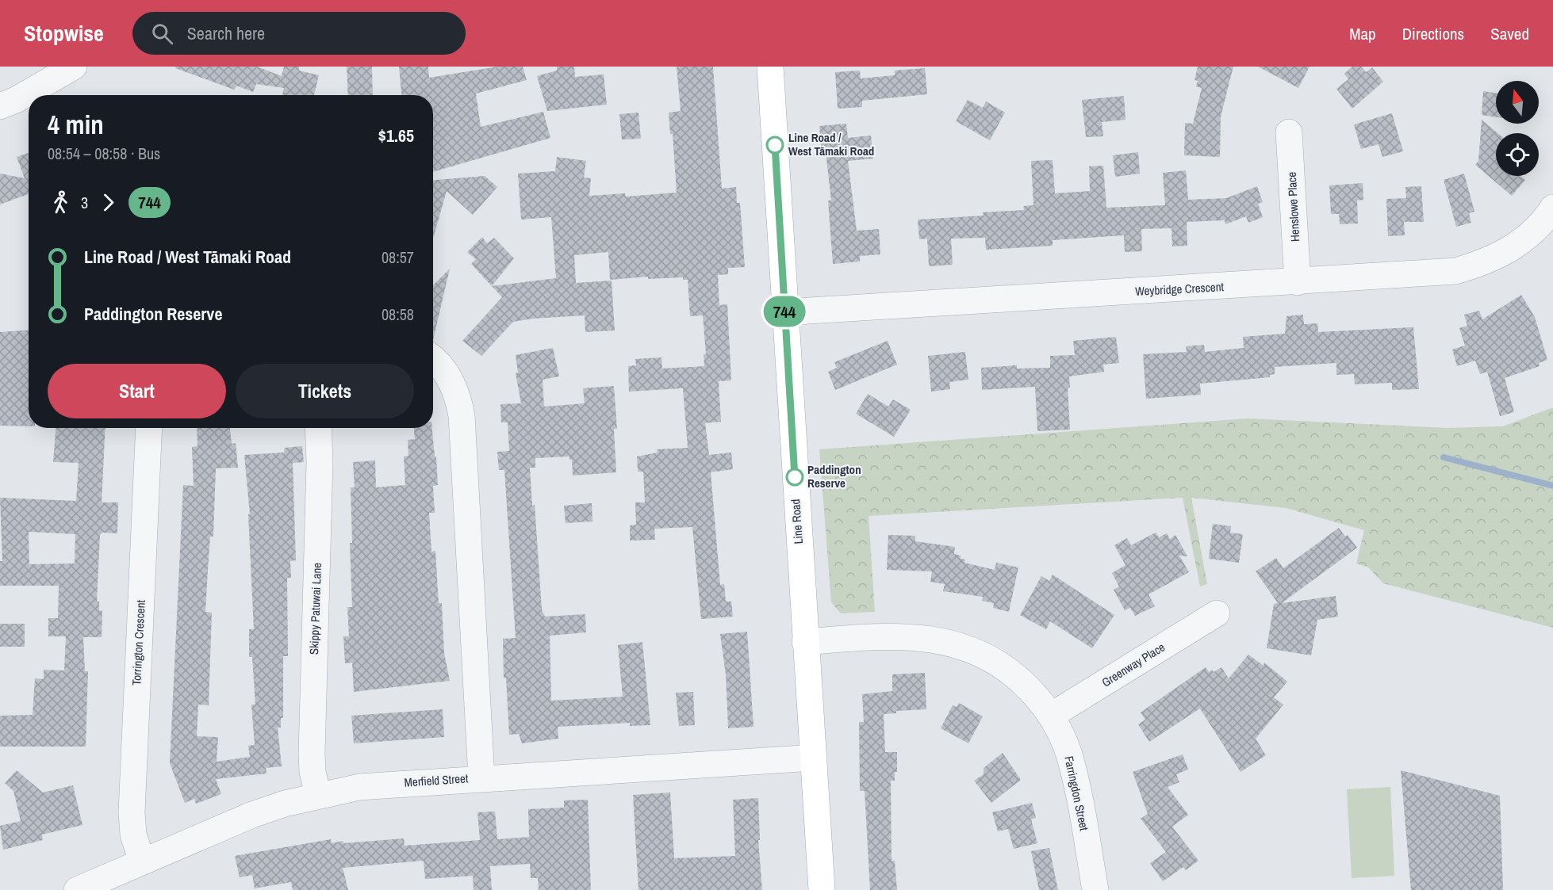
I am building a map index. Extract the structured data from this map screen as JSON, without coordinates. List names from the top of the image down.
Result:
{
  "streets": {
    "main road": ["Line Road"],
    "street": [
      "Henslowe Place",
      "Weybridge Crescent",
      "Skippy Patuwai Lane",
      "Torrington Crescent",
      "Greenway Place",
      "Merfield Street",
      "Farringdon Street"
    ]
  },
  "crossings": [
    ["Henslowe Place", "Weybridge Crescent"],
    ["Weybridge Crescent", "Line Road"],
    ["Line Road", "Merfield Street"],
    ["Line Road", "Farringdon Street"],
    ["Skippy Patuwai Lane", "Merfield Street"],
    ["Torrington Crescent", "Merfield Street"],
    ["Greenway Place", "Farringdon Street"]
  ],
  "places": ["Line Road / West Tāmaki Road", "Paddington Reserve"],
  "lines": ["bus line 744"],
  "north": "top",
  "page": {
    "header": "Stopwise",
    "search": "Search here",
    "nav": ["Map", "Directions", "Saved"],
    "on_map": "744",
    "heading": ["4 min", "08:54 – 08:58 · Bus", "$1.65"],
    "legs": ["3", "744"],
    "list": [
      {
        "name": "Line Road / West Tāmaki Road",
        "value": "08:57"
      },
      {
        "name": "Paddington Reserve",
        "value": "08:58"
      }
    ],
    "buttons": ["Start", "Tickets"]
  }
}
